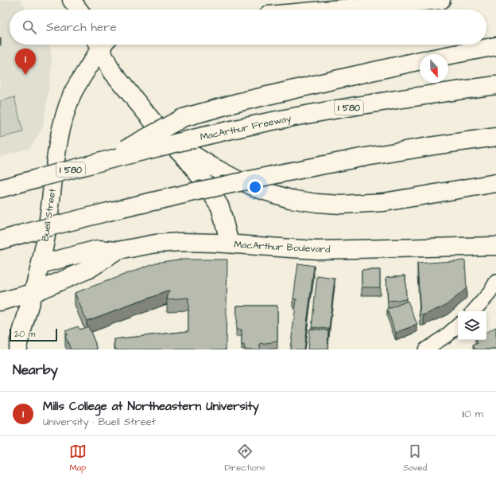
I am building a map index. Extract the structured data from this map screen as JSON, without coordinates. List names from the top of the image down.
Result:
{
  "streets": {
    "main road": [
      "I 580",
      "MacArthur Freeway",
      "Buell Street",
      "MacArthur Boulevard"
    ]
  },
  "scale_bar": "20 m",
  "north": "bottom",
  "page": {
    "search": "Search here",
    "pins": "1",
    "scale": "20 m",
    "heading": "Nearby",
    "list": [
      {
        "mark": "1",
        "name": "Mills College at Northeastern University",
        "note": "University · Buell Street",
        "value": "110 m"
      }
    ],
    "nav": ["Map", "Directions", "Saved"]
  }
}
